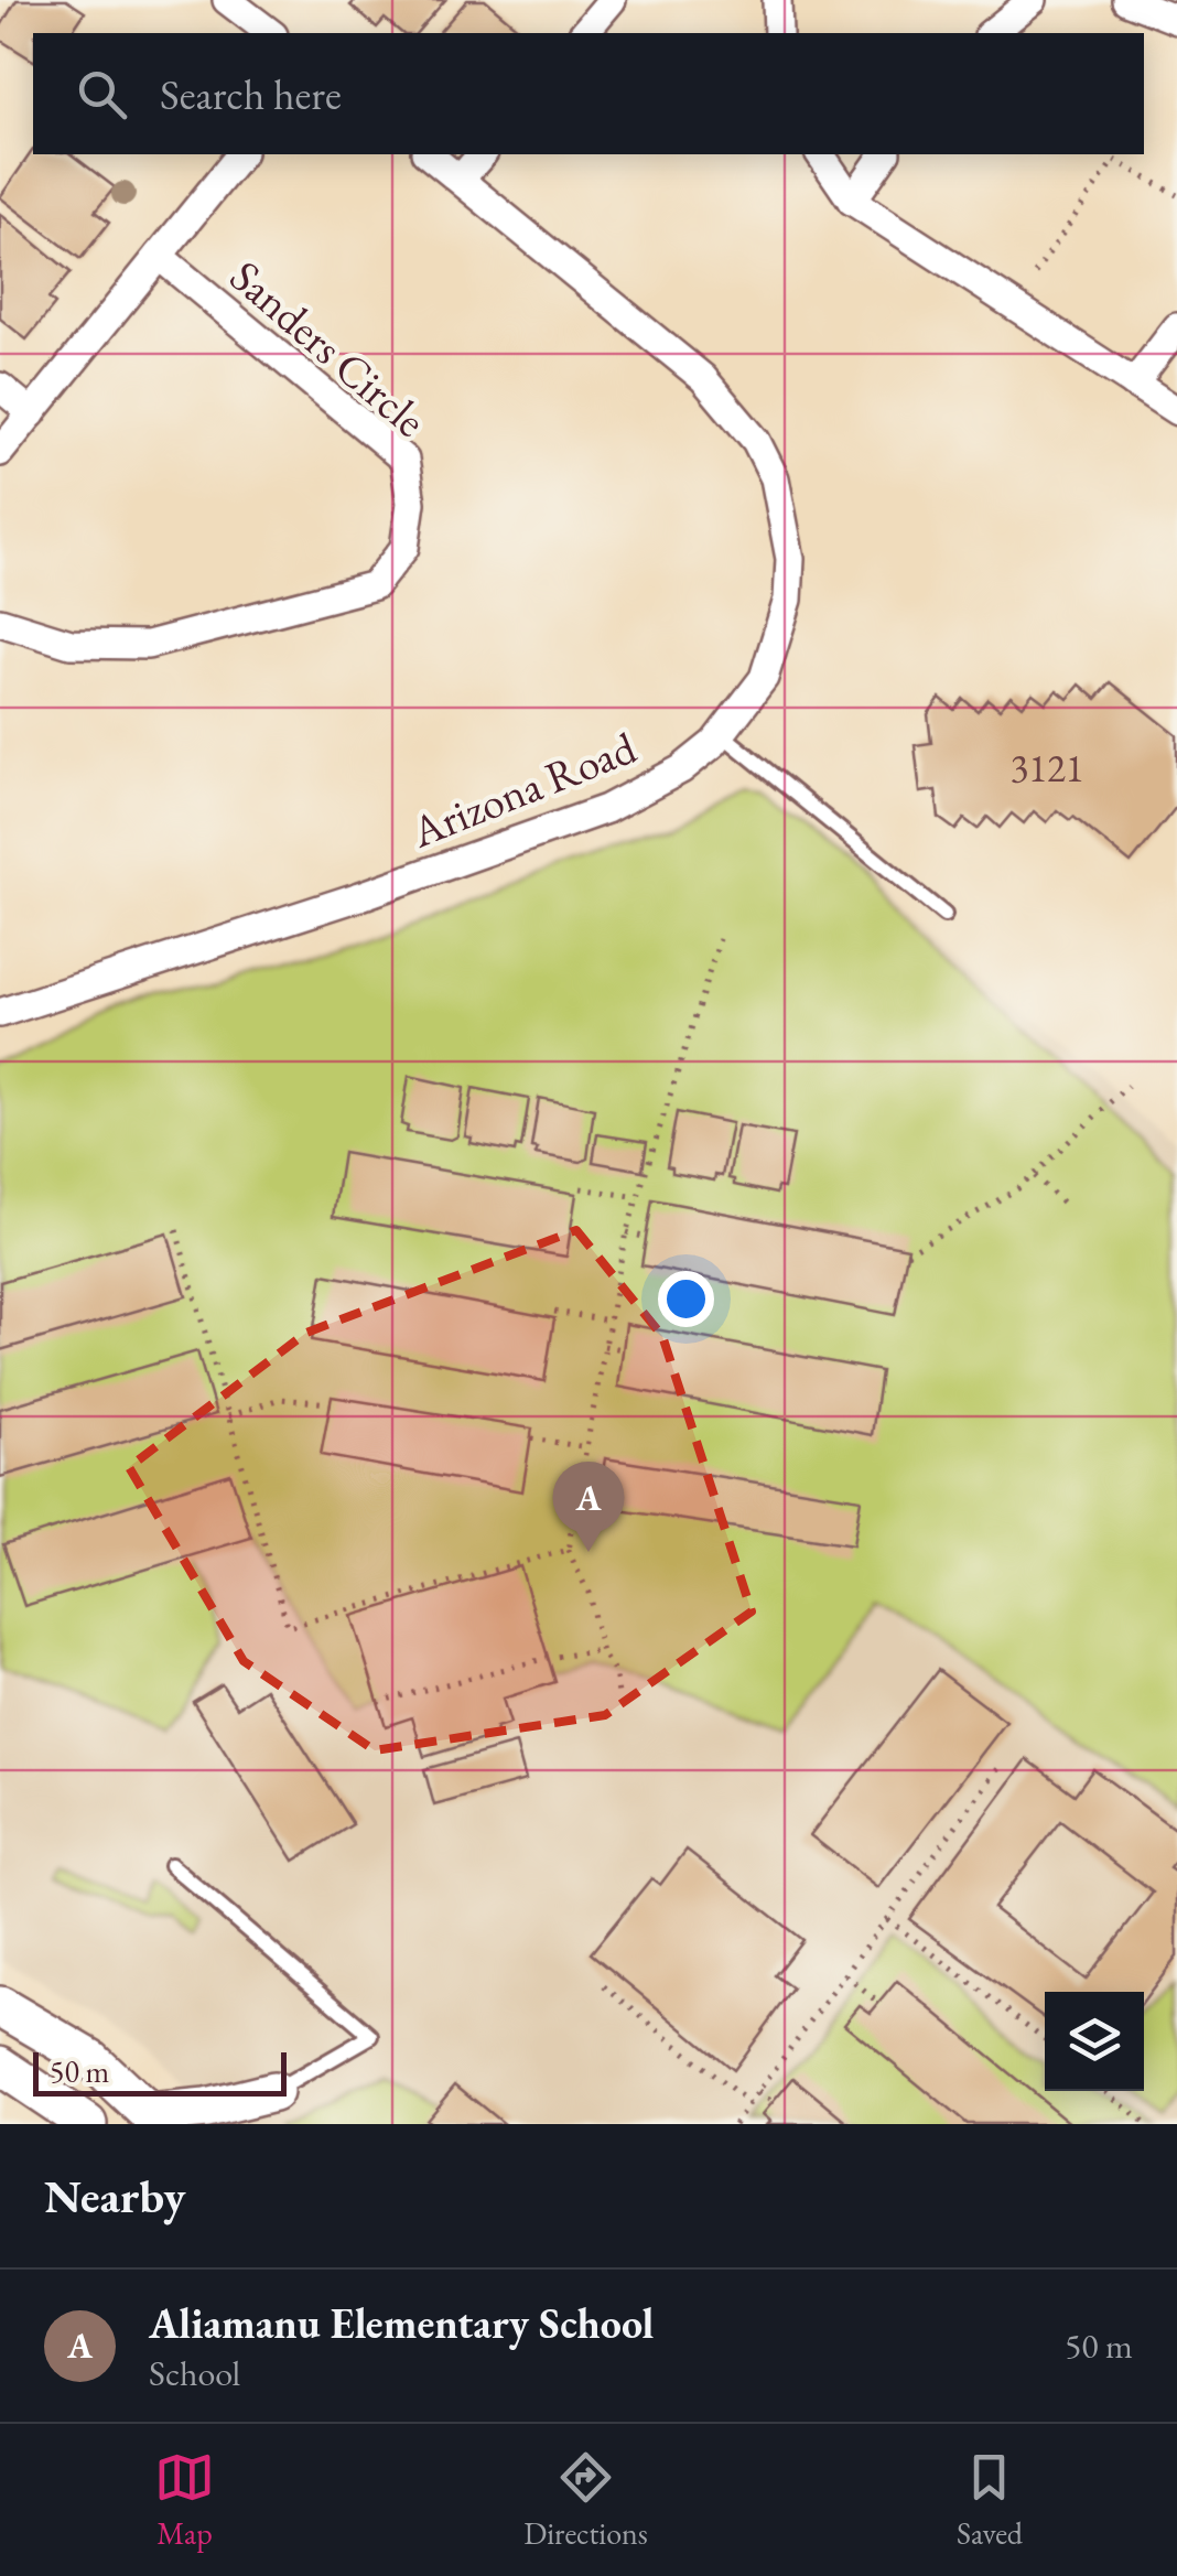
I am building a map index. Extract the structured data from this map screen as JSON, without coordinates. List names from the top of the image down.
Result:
{
  "streets": {
    "street": ["Sanders Circle", "Arizona Road"]
  },
  "house_numbers": ["3121"],
  "scale_bar": "50 m",
  "page": {
    "search": "Search here",
    "pins": "A",
    "scale": "50 m",
    "heading": "Nearby",
    "list": [
      {
        "mark": "A",
        "name": "Aliamanu Elementary School",
        "note": "School",
        "value": "50 m"
      }
    ],
    "nav": ["Map", "Directions", "Saved"]
  }
}
